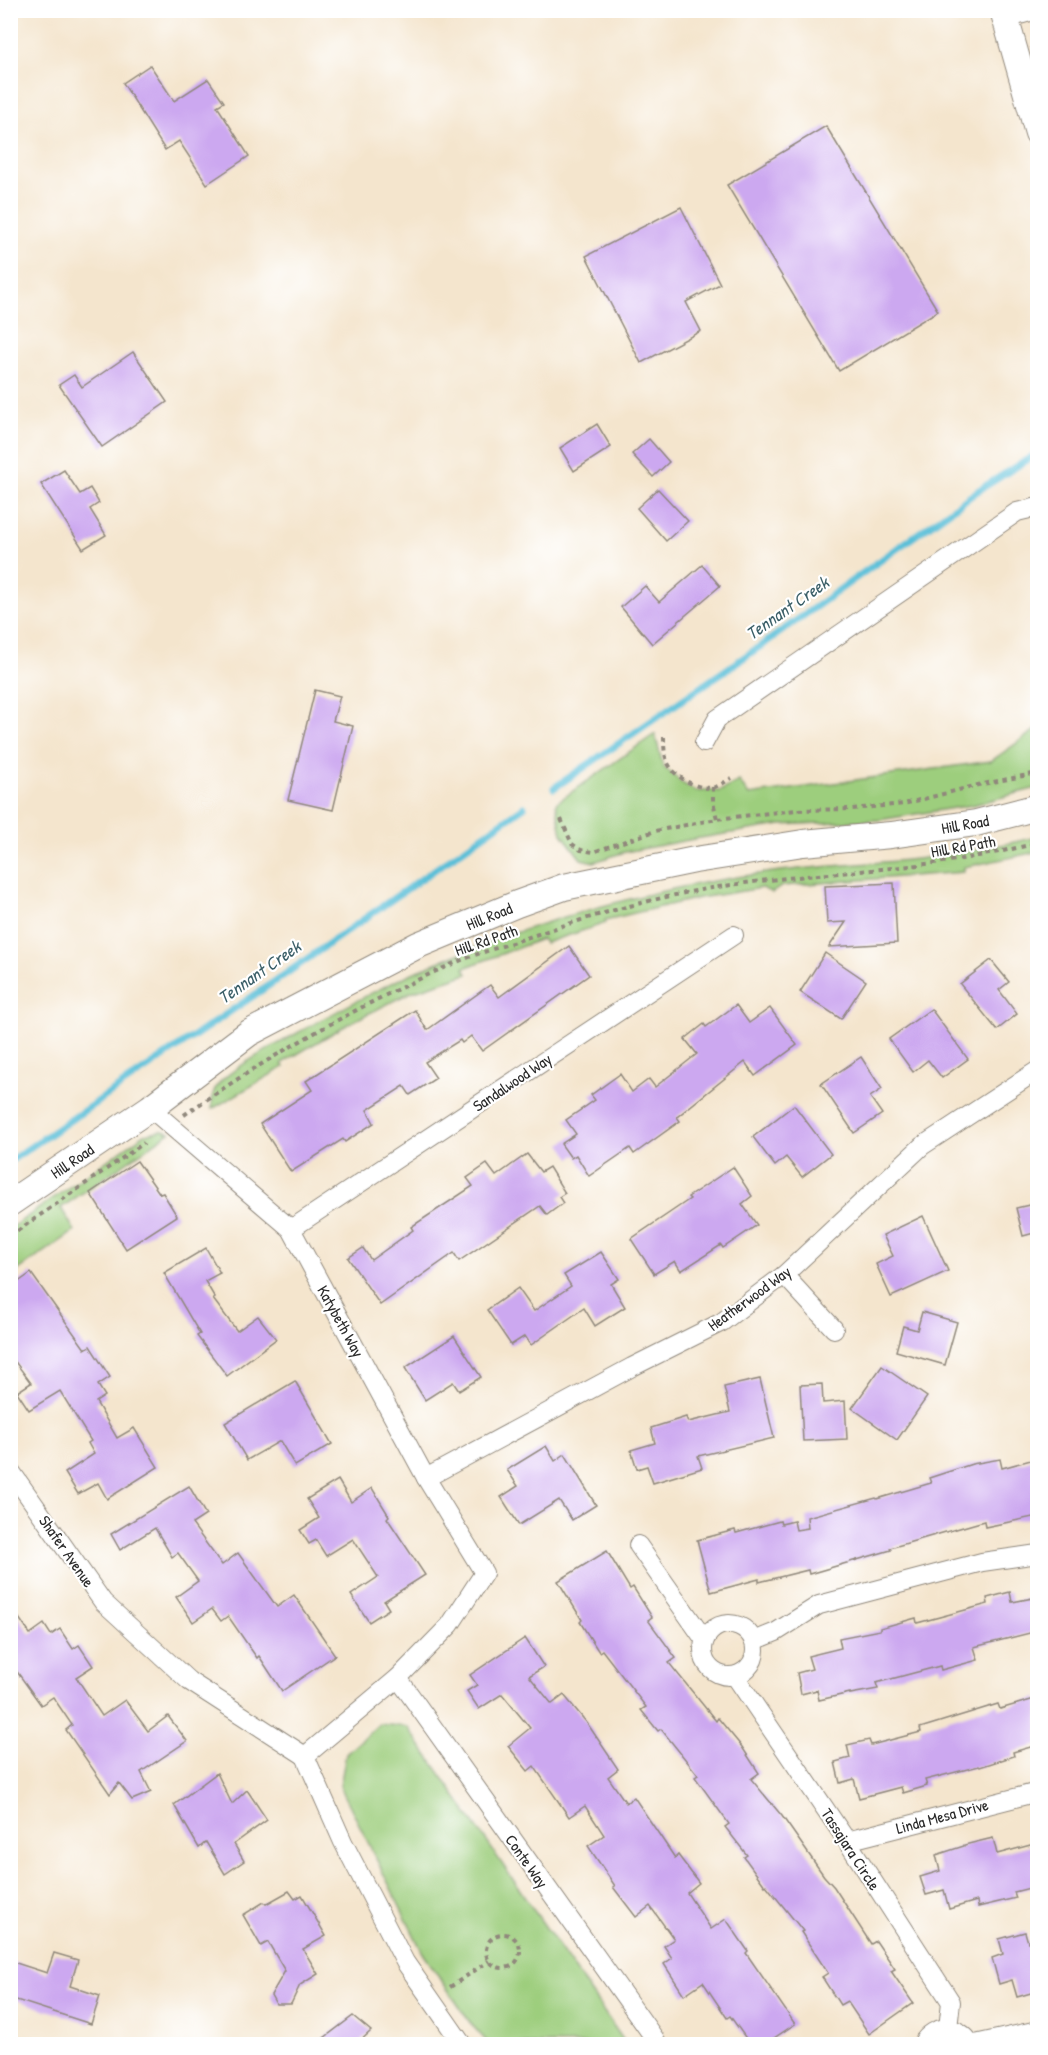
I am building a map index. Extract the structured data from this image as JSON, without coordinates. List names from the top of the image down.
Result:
{
  "streets": {
    "main road": ["Hill Road"],
    "street": [
      "Sandalwood Way",
      "Heatherwood Way",
      "Katybeth Way",
      "Shafer Avenue",
      "Linda Mesa Drive",
      "Tassajara Circle",
      "Conte Way"
    ],
    "path": ["Hill Rd Path"]
  },
  "crossings": [
    ["Hill Road", "Katybeth Way"],
    ["Sandalwood Way", "Katybeth Way"],
    ["Heatherwood Way", "Katybeth Way"],
    ["Katybeth Way", "Conte Way"],
    ["Linda Mesa Drive", "Tassajara Circle"]
  ],
  "water": ["Tennant Creek"]
}
